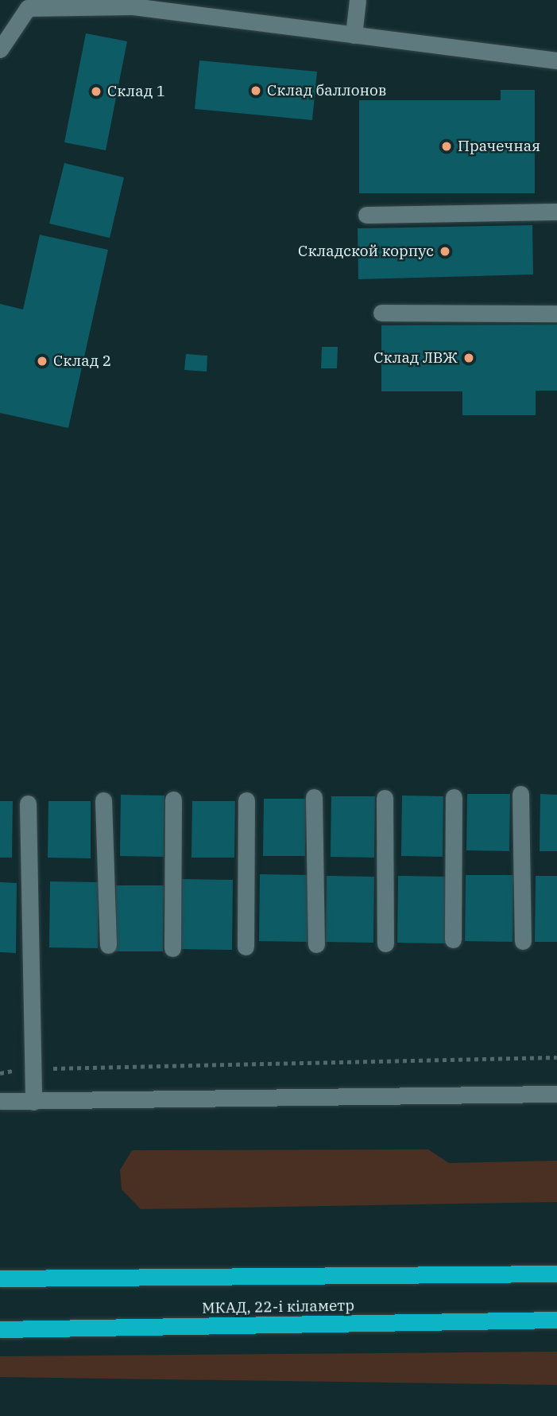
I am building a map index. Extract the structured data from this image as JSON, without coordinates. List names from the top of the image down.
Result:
{
  "streets": {
    "highway": ["МКАД, 22-і кіламетр"]
  },
  "places": [
    "Склад баллонов",
    "Склад 1",
    "Прачечная",
    "Складской корпус",
    "Склад ЛВЖ",
    "Склад 2"
  ]
}
